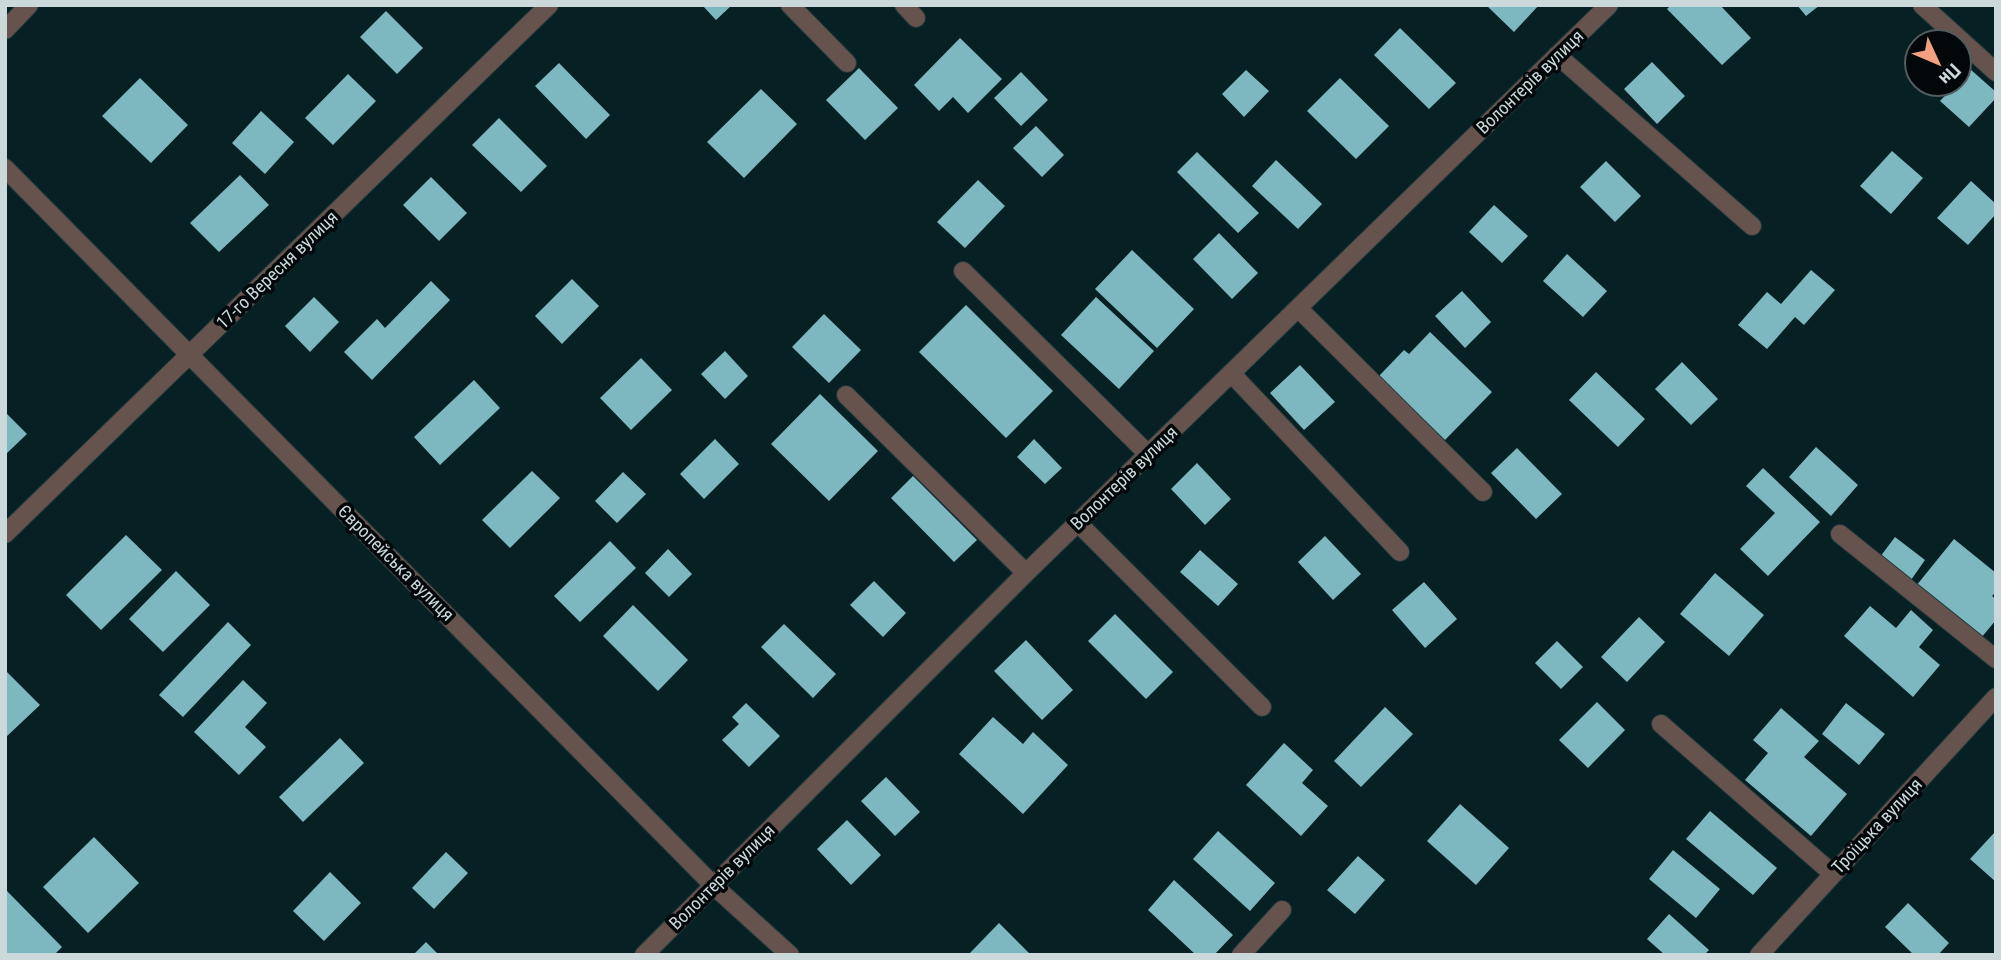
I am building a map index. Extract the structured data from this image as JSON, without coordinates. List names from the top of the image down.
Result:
{
  "streets": {
    "street": [
      "Волонтерів вулиця",
      "17-го Вересня вулиця",
      "Європейська вулиця",
      "Троїцька вулиця"
    ]
  },
  "crossings": [
    ["Волонтерів вулиця", "Європейська вулиця"],
    ["17-го Вересня вулиця", "Європейська вулиця"]
  ],
  "north": "bottom right"
}
